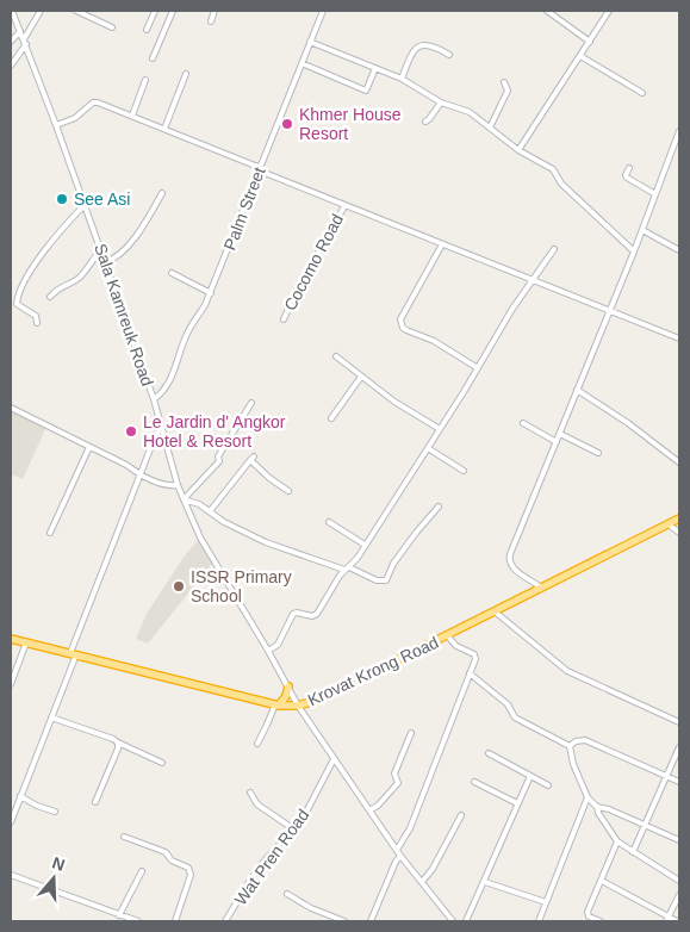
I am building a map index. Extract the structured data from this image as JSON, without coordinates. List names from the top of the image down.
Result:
{
  "streets": {
    "highway": ["Krovat Krong Road"],
    "street": [
      "Palm Street",
      "Cocomo Road",
      "Sala Kamreuk Road",
      "Wat Pren Road"
    ]
  },
  "crossings": [
    ["Palm Street", "Sala Kamreuk Road"],
    ["Sala Kamreuk Road", "Krovat Krong Road"],
    ["Sala Kamreuk Road", "Wat Pren Road"]
  ],
  "places": [
    "Khmer House Resort",
    "See Asi",
    "Le Jardin d' Angkor Hotel & Resort",
    "ISSR Primary School"
  ],
  "north": "top"
}
